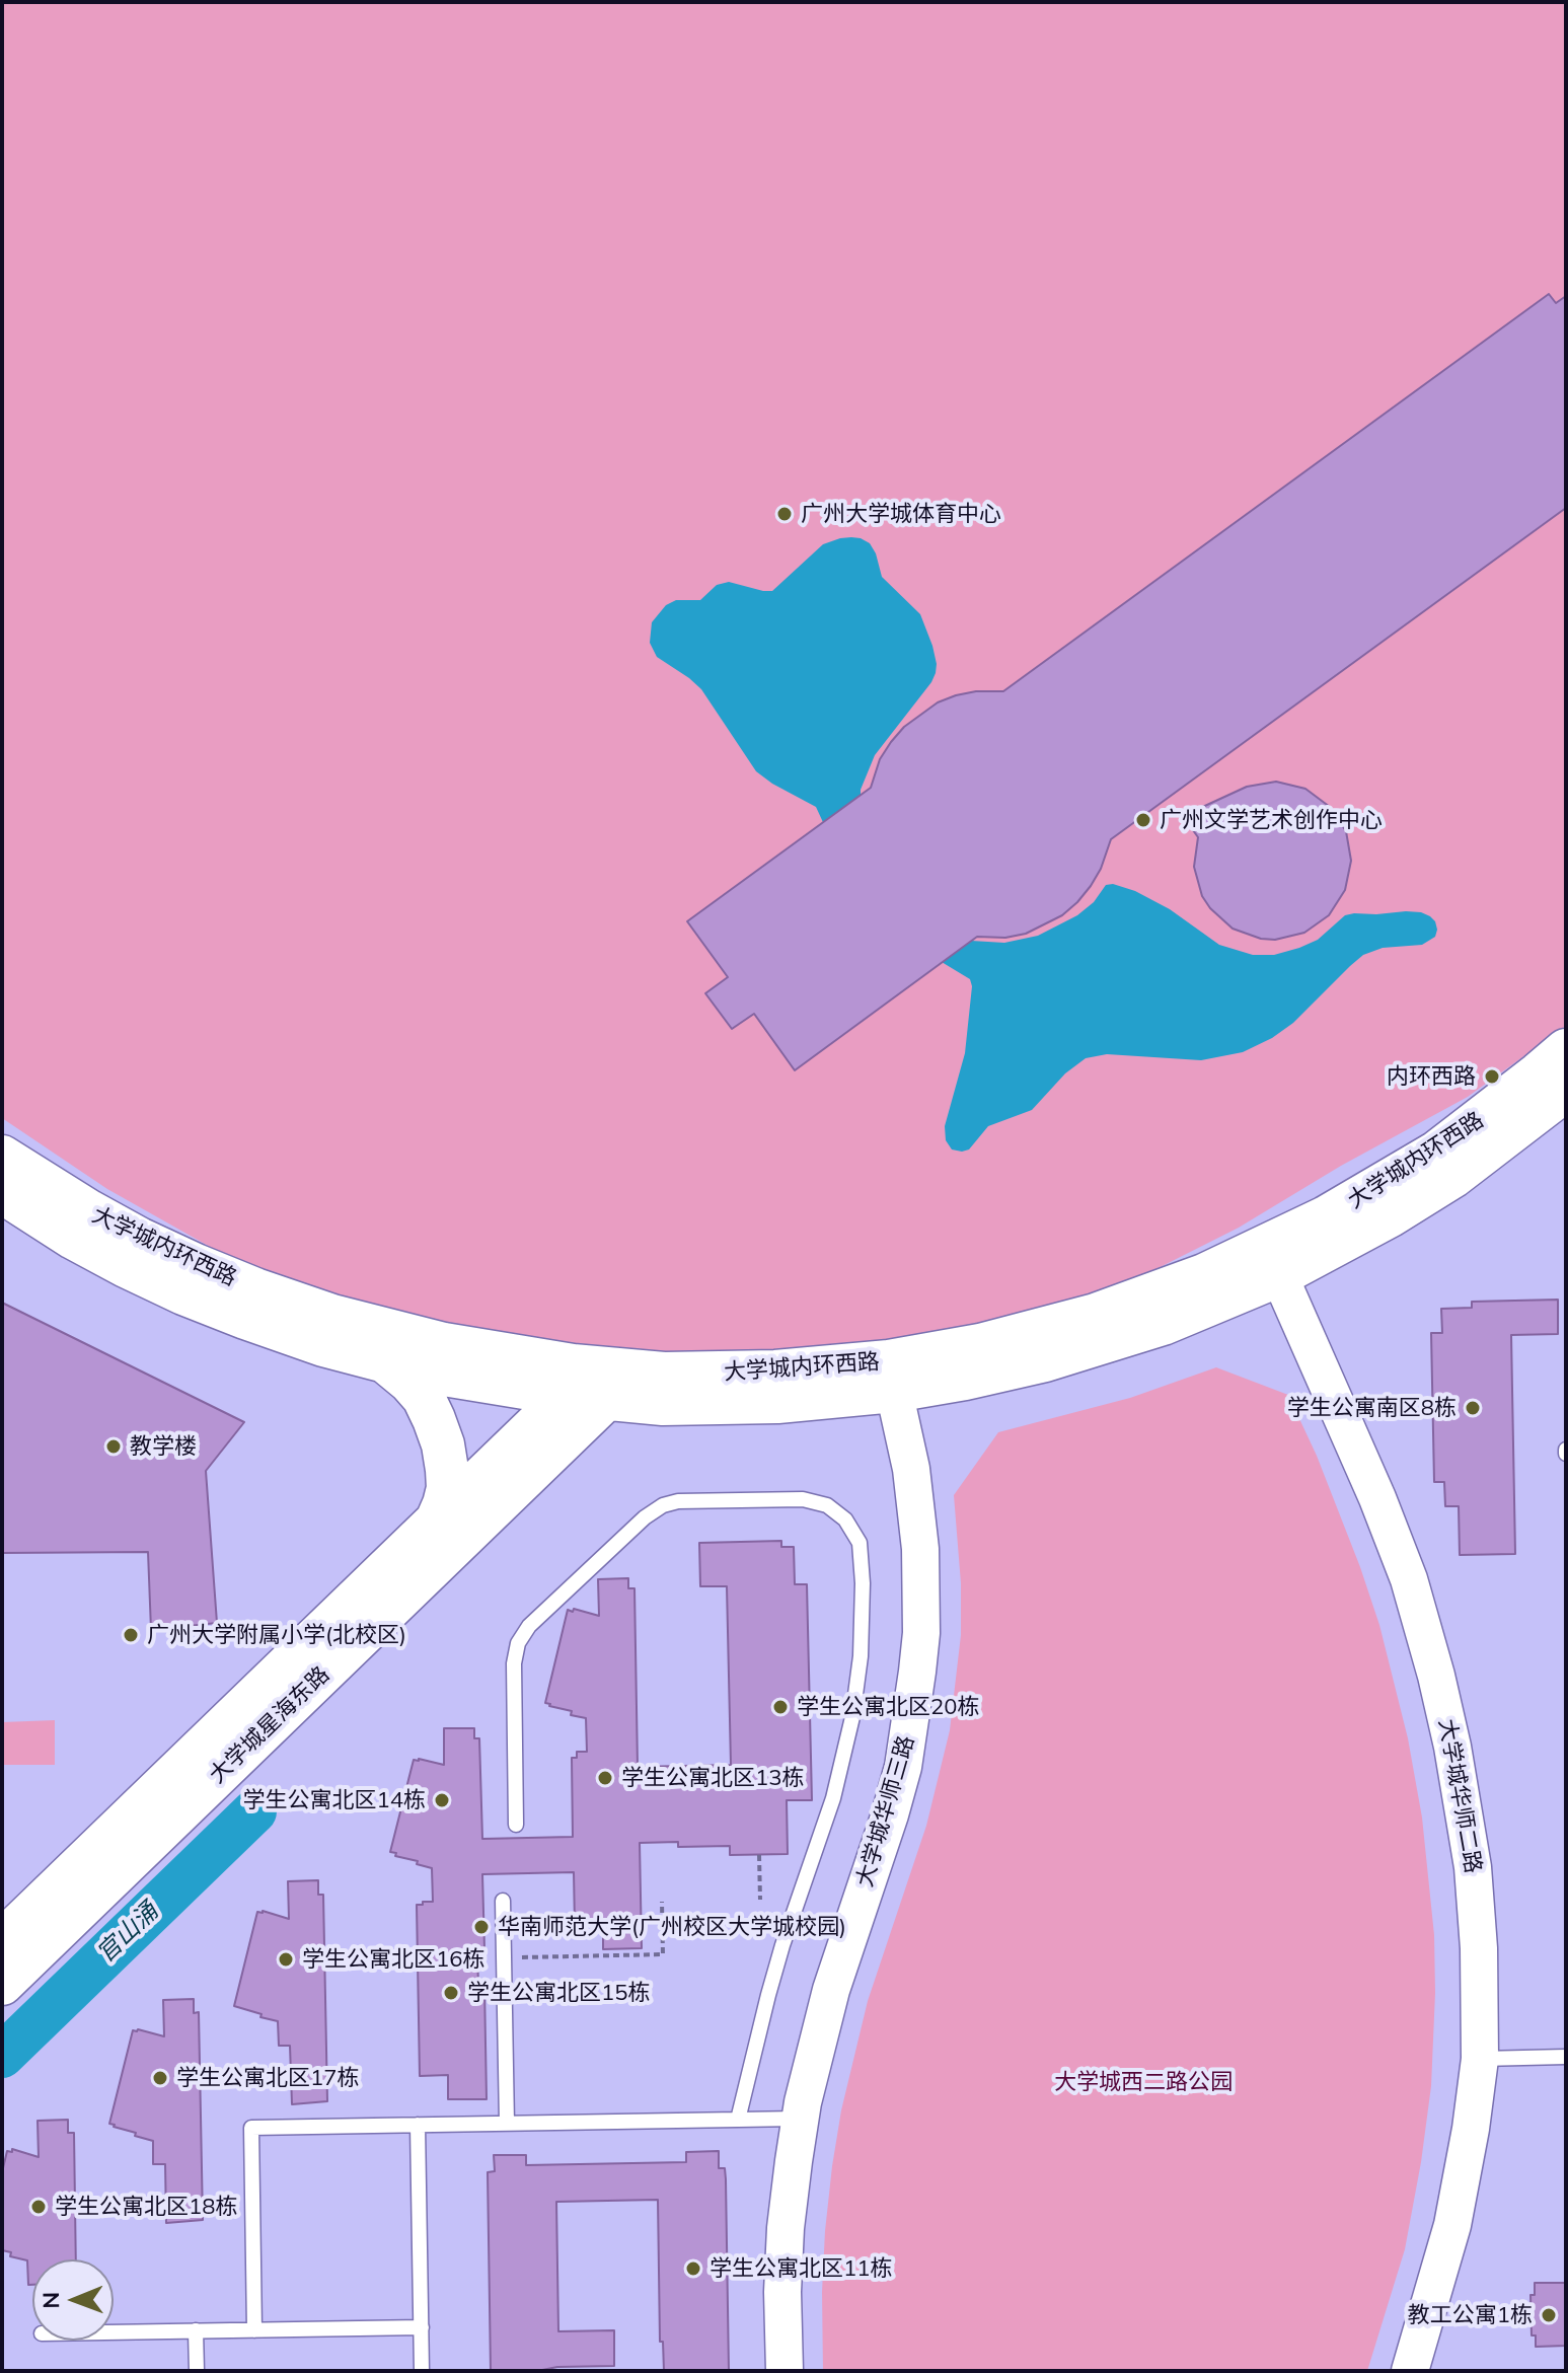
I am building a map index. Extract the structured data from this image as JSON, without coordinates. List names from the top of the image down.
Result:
{
  "streets": {
    "main road": ["大学城内环西路", "大学城星海东路"],
    "street": ["大学城华师二路", "大学城华师三路"]
  },
  "crossings": [
    ["大学城内环西路", "大学城星海东路"],
    ["大学城内环西路", "大学城华师二路"],
    ["大学城内环西路", "大学城华师三路"]
  ],
  "water": ["官山涌"],
  "parks": ["大学城西二路公园"],
  "places": [
    "广州大学城体育中心",
    "广州文学艺术创作中心",
    "内环西路",
    "学生公寓南区8栋",
    "教学楼",
    "广州大学附属小学(北校区)",
    "学生公寓北区20栋",
    "学生公寓北区13栋",
    "学生公寓北区14栋",
    "华南师范大学(广州校区大学城校园)",
    "学生公寓北区16栋",
    "学生公寓北区15栋",
    "学生公寓北区17栋",
    "学生公寓北区18栋",
    "学生公寓北区11栋",
    "教工公寓1栋"
  ],
  "north": "left"
}
